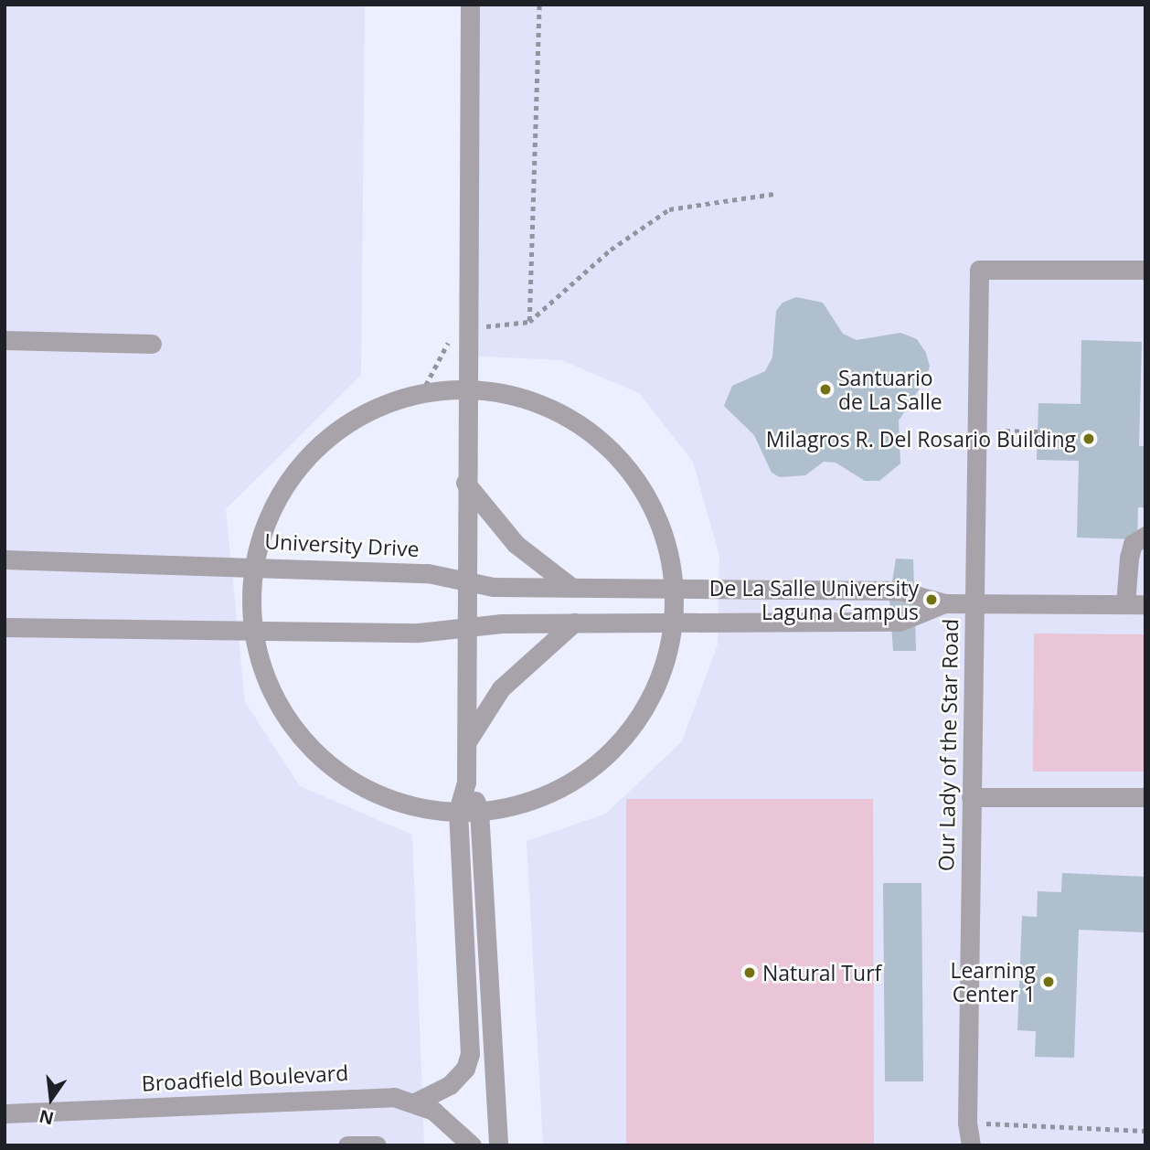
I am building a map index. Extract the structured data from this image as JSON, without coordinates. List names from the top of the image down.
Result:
{
  "streets": {
    "street": ["University Drive", "Our Lady of the Star Road", "Broadfield Boulevard"]
  },
  "places": [
    "Santuario de La Salle",
    "Milagros R. Del Rosario Building",
    "De La Salle University Laguna Campus",
    "Natural Turf",
    "Learning Center 1"
  ],
  "north": "bottom"
}
